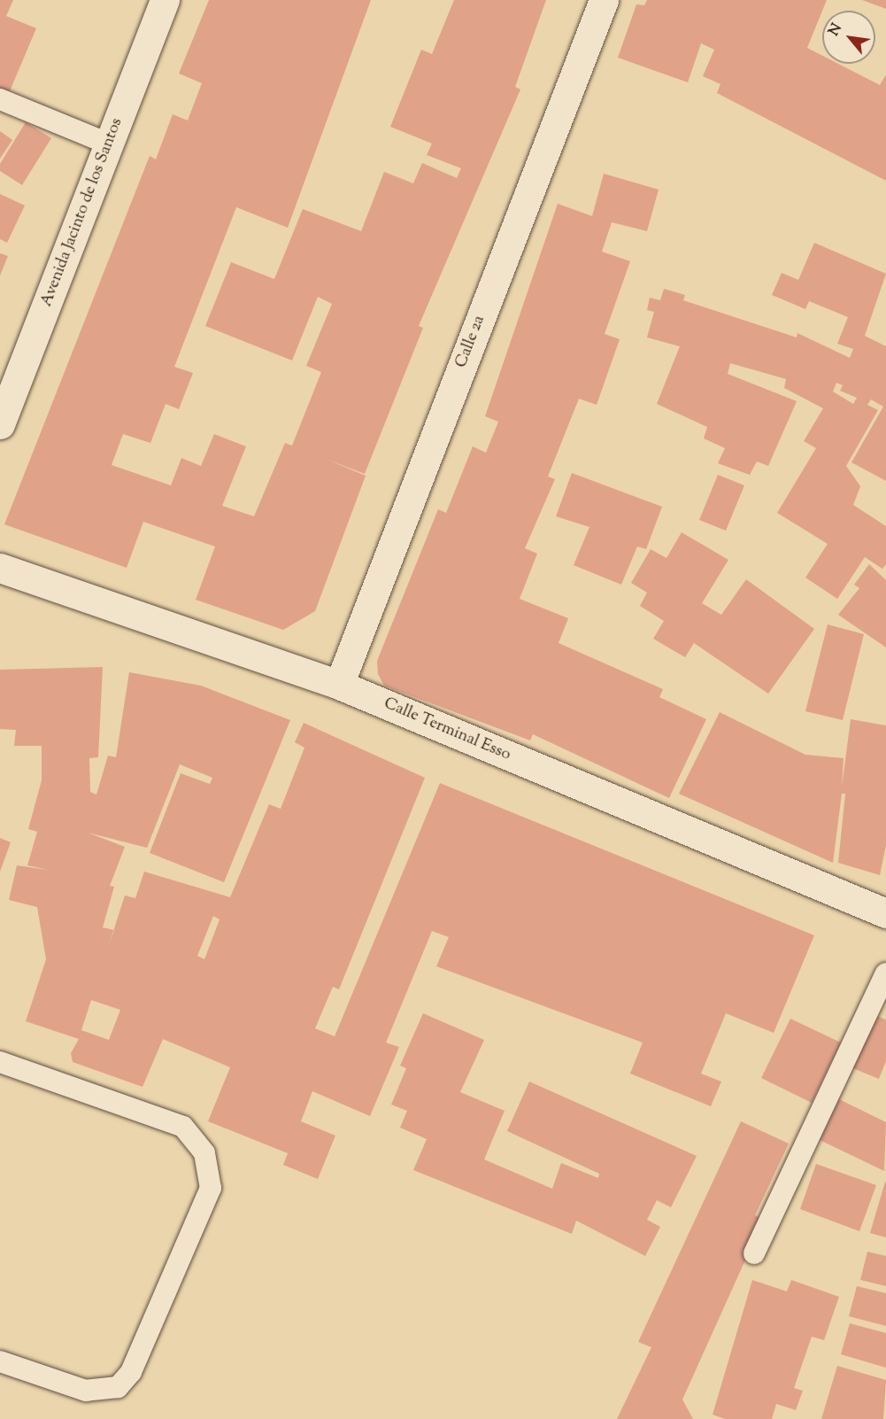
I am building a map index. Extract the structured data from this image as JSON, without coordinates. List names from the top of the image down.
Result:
{
  "streets": {
    "street": ["Avenida Jacinto de los Santos", "Calle 2a", "Calle Terminal Esso"]
  },
  "crossings": [
    ["Calle 2a", "Calle Terminal Esso"]
  ],
  "north": "top left"
}
